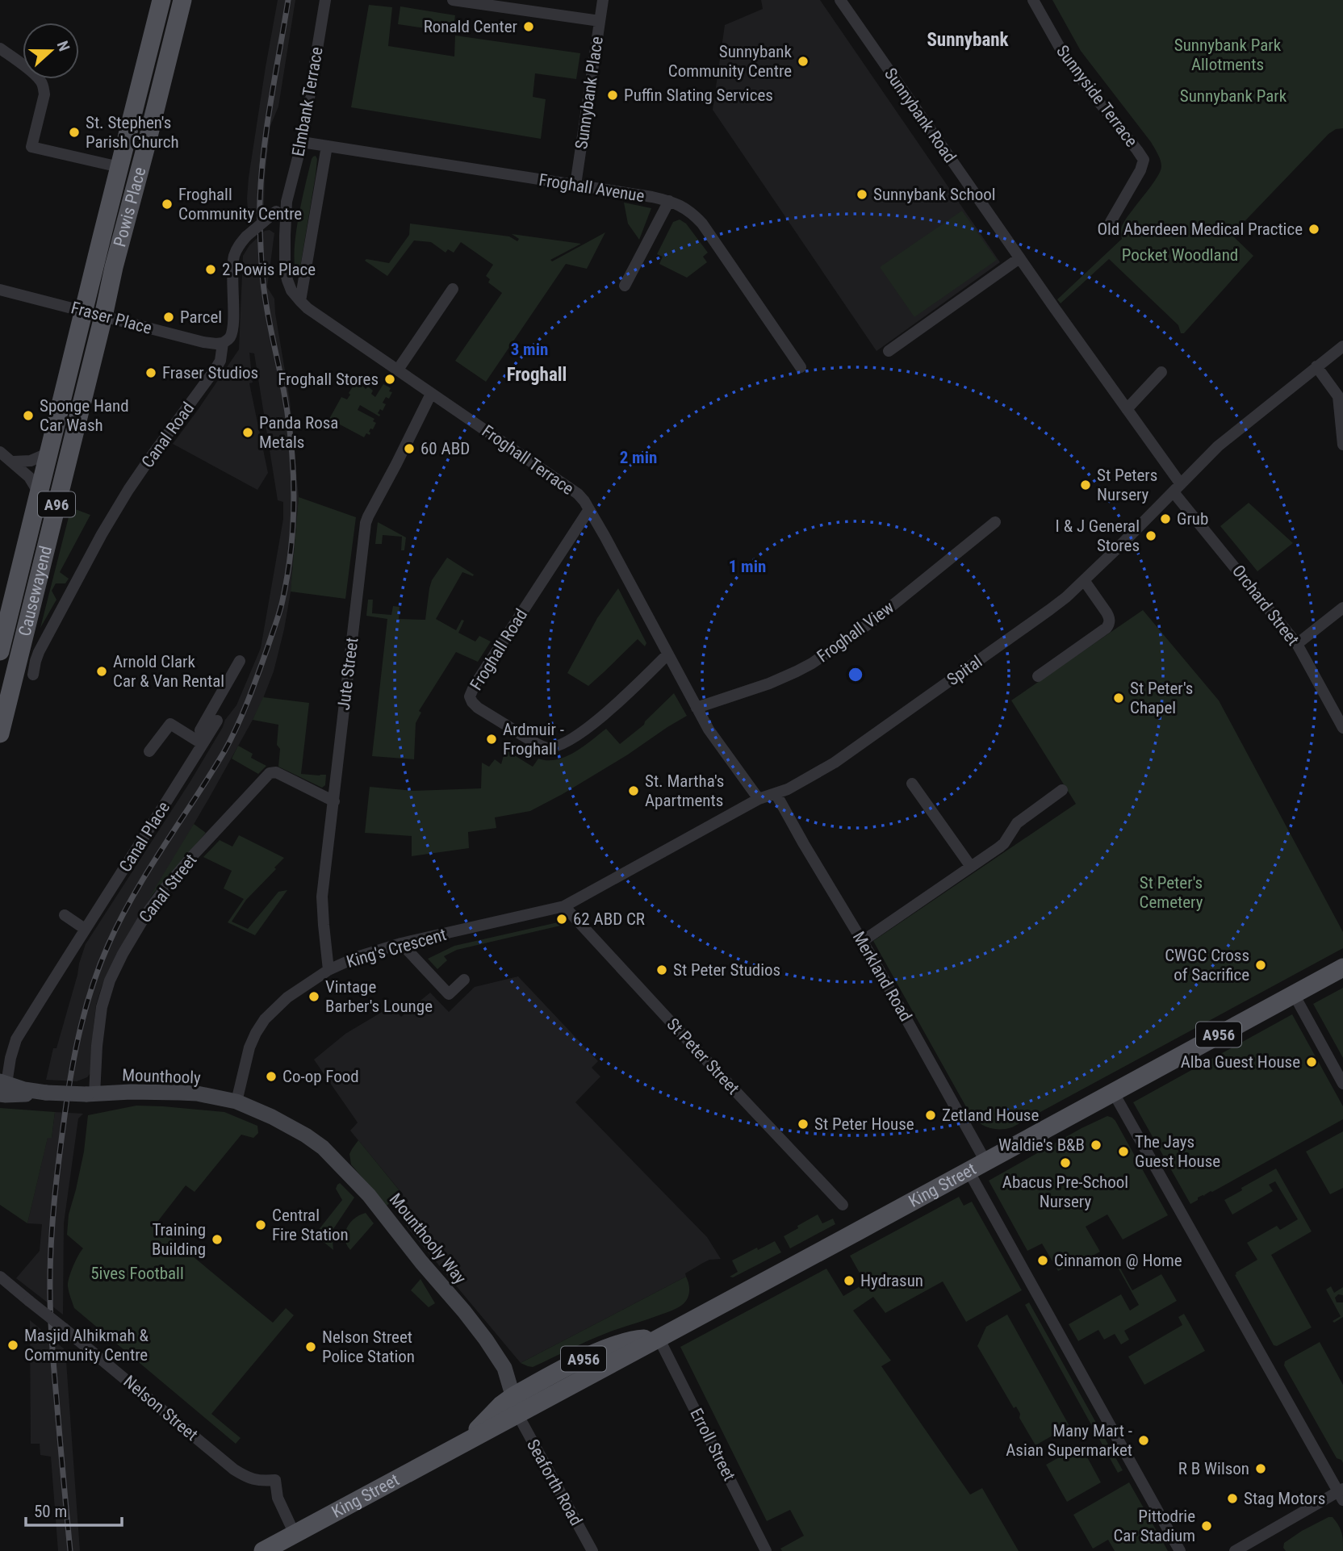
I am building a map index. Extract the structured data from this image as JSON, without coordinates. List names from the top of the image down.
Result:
{
  "streets": {
    "main road": [
      "Powis Place",
      "A96",
      "Causewayend",
      "A956",
      "Mounthooly",
      "King Street",
      "Mounthooly Way"
    ],
    "street": [
      "Sunnybank Place",
      "Sunnyside Terrace",
      "Elmbank Terrace",
      "Sunnybank Road",
      "Froghall Avenue",
      "Fraser Place",
      "Canal Road",
      "Froghall Terrace",
      "Orchard Street",
      "Froghall View",
      "Froghall Road",
      "Spital",
      "Jute Street",
      "Canal Place",
      "Canal Street",
      "King's Crescent",
      "Merkland Road",
      "St Peter Street",
      "Nelson Street",
      "Erroll Street",
      "Seaforth Road"
    ]
  },
  "crossings": [
    ["Sunnybank Place", "Froghall Avenue"],
    ["Elmbank Terrace", "Froghall Avenue"],
    ["Elmbank Terrace", "Canal Road"],
    ["Elmbank Terrace", "Froghall Terrace"],
    ["Sunnybank Road", "Orchard Street"],
    ["Sunnybank Road", "Spital"],
    ["Powis Place", "Fraser Place"],
    ["Powis Place", "Causewayend"],
    ["Fraser Place", "Canal Road"],
    ["Fraser Place", "Causewayend"],
    ["Canal Road", "Froghall Terrace"],
    ["Froghall Terrace", "Froghall View"],
    ["Froghall Terrace", "Froghall Road"],
    ["Froghall Terrace", "Spital"],
    ["Froghall Terrace", "Jute Street"],
    ["Orchard Street", "Spital"],
    ["Spital", "King's Crescent"],
    ["Spital", "Merkland Road"],
    ["Spital", "St Peter Street"],
    ["Jute Street", "Canal Street"],
    ["Jute Street", "King's Crescent"],
    ["Canal Place", "Mounthooly"],
    ["Canal Street", "Mounthooly"],
    ["King's Crescent", "St Peter Street"],
    ["King's Crescent", "Mounthooly"],
    ["Merkland Road", "King Street"],
    ["Mounthooly", "Mounthooly Way"],
    ["King Street", "Mounthooly Way"],
    ["King Street", "Nelson Street"],
    ["King Street", "Erroll Street"],
    ["King Street", "Seaforth Road"],
    ["Mounthooly Way", "Seaforth Road"]
  ],
  "districts": ["Sunnybank", "Froghall"],
  "parks": [
    "Sunnybank Park Allotments",
    "Sunnybank Park",
    "Pocket Woodland",
    "St Peter's Cemetery",
    "5ives Football"
  ],
  "places": [
    "Ronald Center",
    "Sunnybank Community Centre",
    "Puffin Slating Services",
    "St. Stephen's Parish Church",
    "Sunnybank School",
    "Froghall Community Centre",
    "Old Aberdeen Medical Practice",
    "2 Powis Place",
    "Parcel",
    "Fraser Studios",
    "Froghall Stores",
    "Sponge Hand Car Wash",
    "Panda Rosa Metals",
    "60 ABD",
    "St Peters Nursery",
    "Grub",
    "I & J General Stores",
    "Arnold Clark Car & Van Rental",
    "St Peter's Chapel",
    "Ardmuir - Froghall",
    "St. Martha's Apartments",
    "62 ABD CR",
    "CWGC Cross of Sacrifice",
    "St Peter Studios",
    "Vintage Barber's Lounge",
    "Alba Guest House",
    "Co-op Food",
    "Zetland House",
    "St Peter House",
    "Waldie's B&B",
    "The Jays Guest House",
    "Abacus Pre-School Nursery",
    "Central Fire Station",
    "Training Building",
    "Cinnamon @ Home",
    "Hydrasun",
    "Masjid Alhikmah & Community Centre",
    "Nelson Street Police Station",
    "Many Mart - Asian Supermarket",
    "R B Wilson",
    "Stag Motors",
    "Pittodrie Car Stadium"
  ],
  "scale_bar": "50 m",
  "north": "right",
  "rings": ["3 min", "2 min", "1 min"]
}
